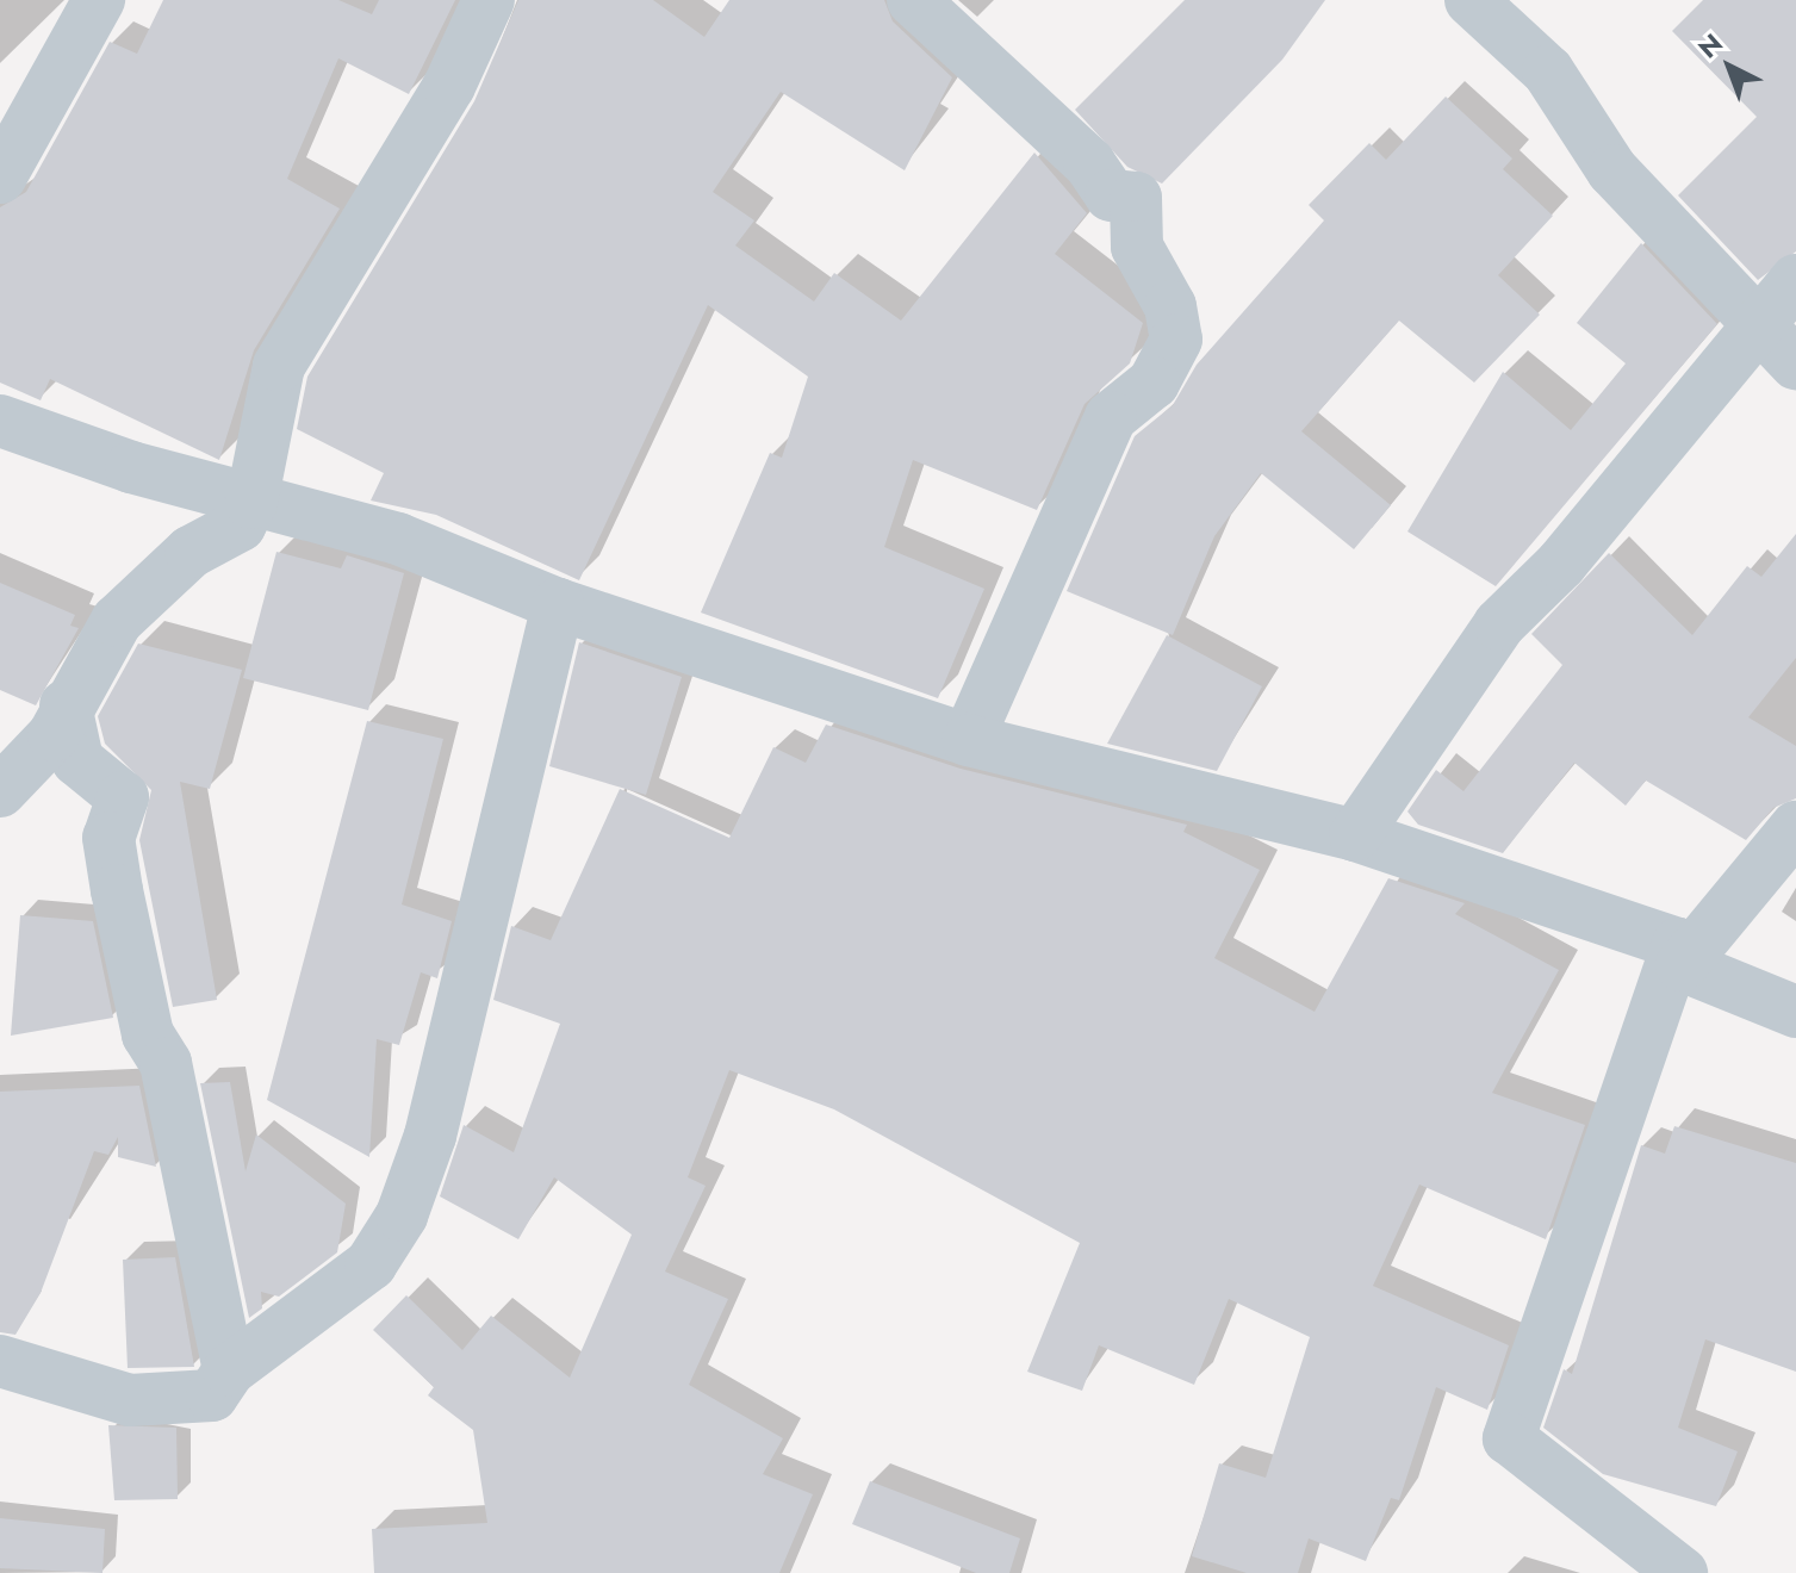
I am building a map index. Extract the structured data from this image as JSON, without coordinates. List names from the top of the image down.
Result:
{
  "north": "top left"
}
